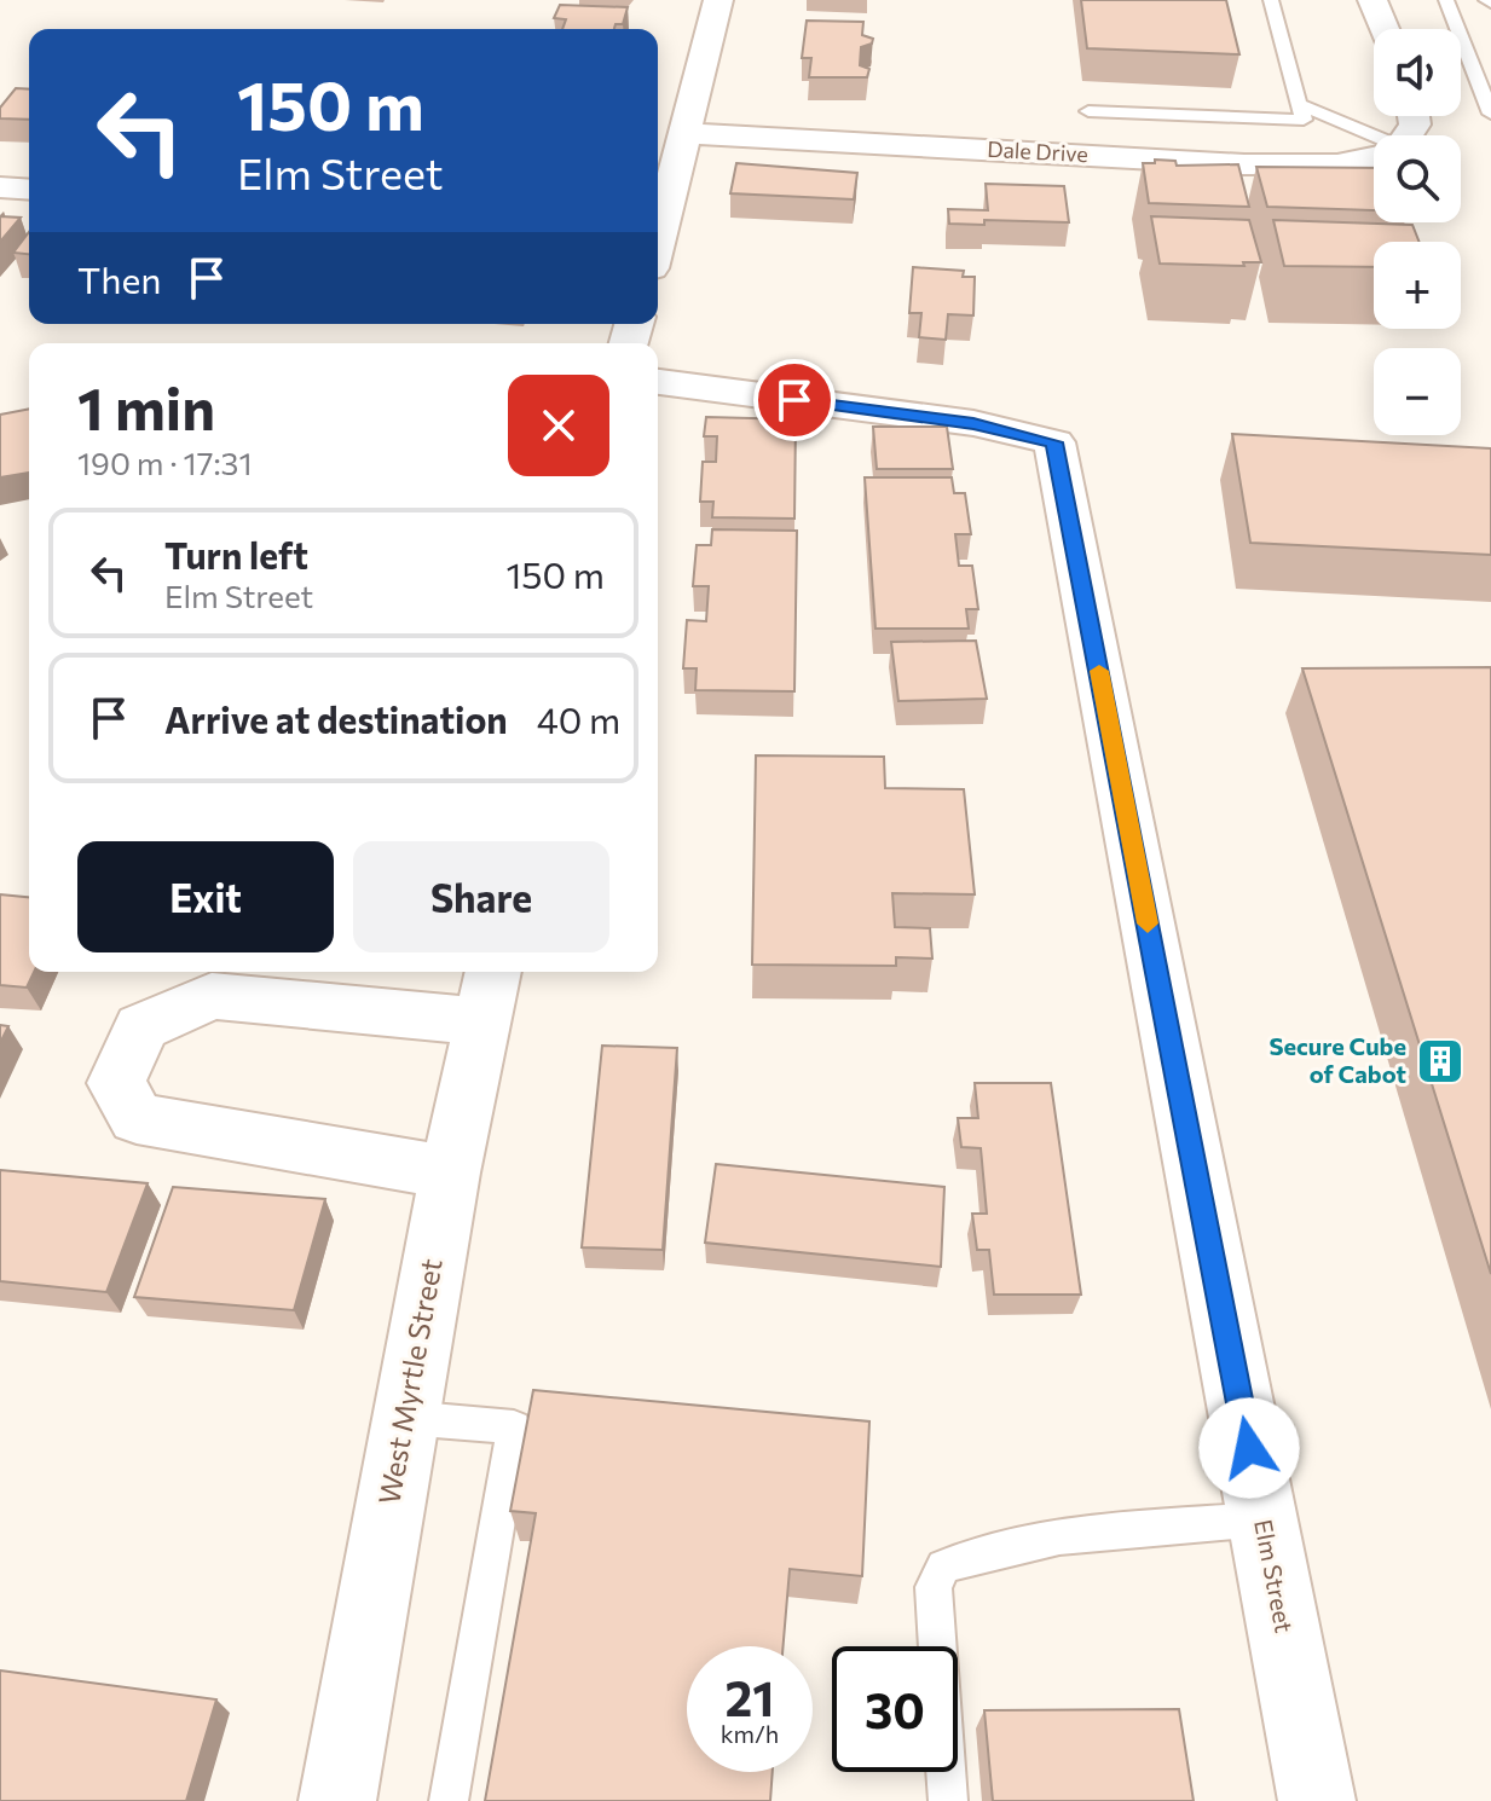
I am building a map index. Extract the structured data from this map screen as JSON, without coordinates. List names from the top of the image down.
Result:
{
  "streets": {
    "street": ["Dale Drive", "West Myrtle Street", "Elm Street"]
  },
  "places": {
    "building": ["Secure Cube of Cabot"]
  },
  "page": {
    "map_buttons": ["+", "−"],
    "turn": ["150 m", "Elm Street"],
    "then": "Then",
    "heading": ["1 min", "190 m · 17:31"],
    "list": [
      {
        "name": "Turn left",
        "note": "Elm Street",
        "value": "150 m"
      },
      {
        "name": "Arrive at destination",
        "value": "40 m"
      }
    ],
    "buttons": ["Exit", "Share"],
    "speed": "21 km/h",
    "limit": "30"
  }
}
